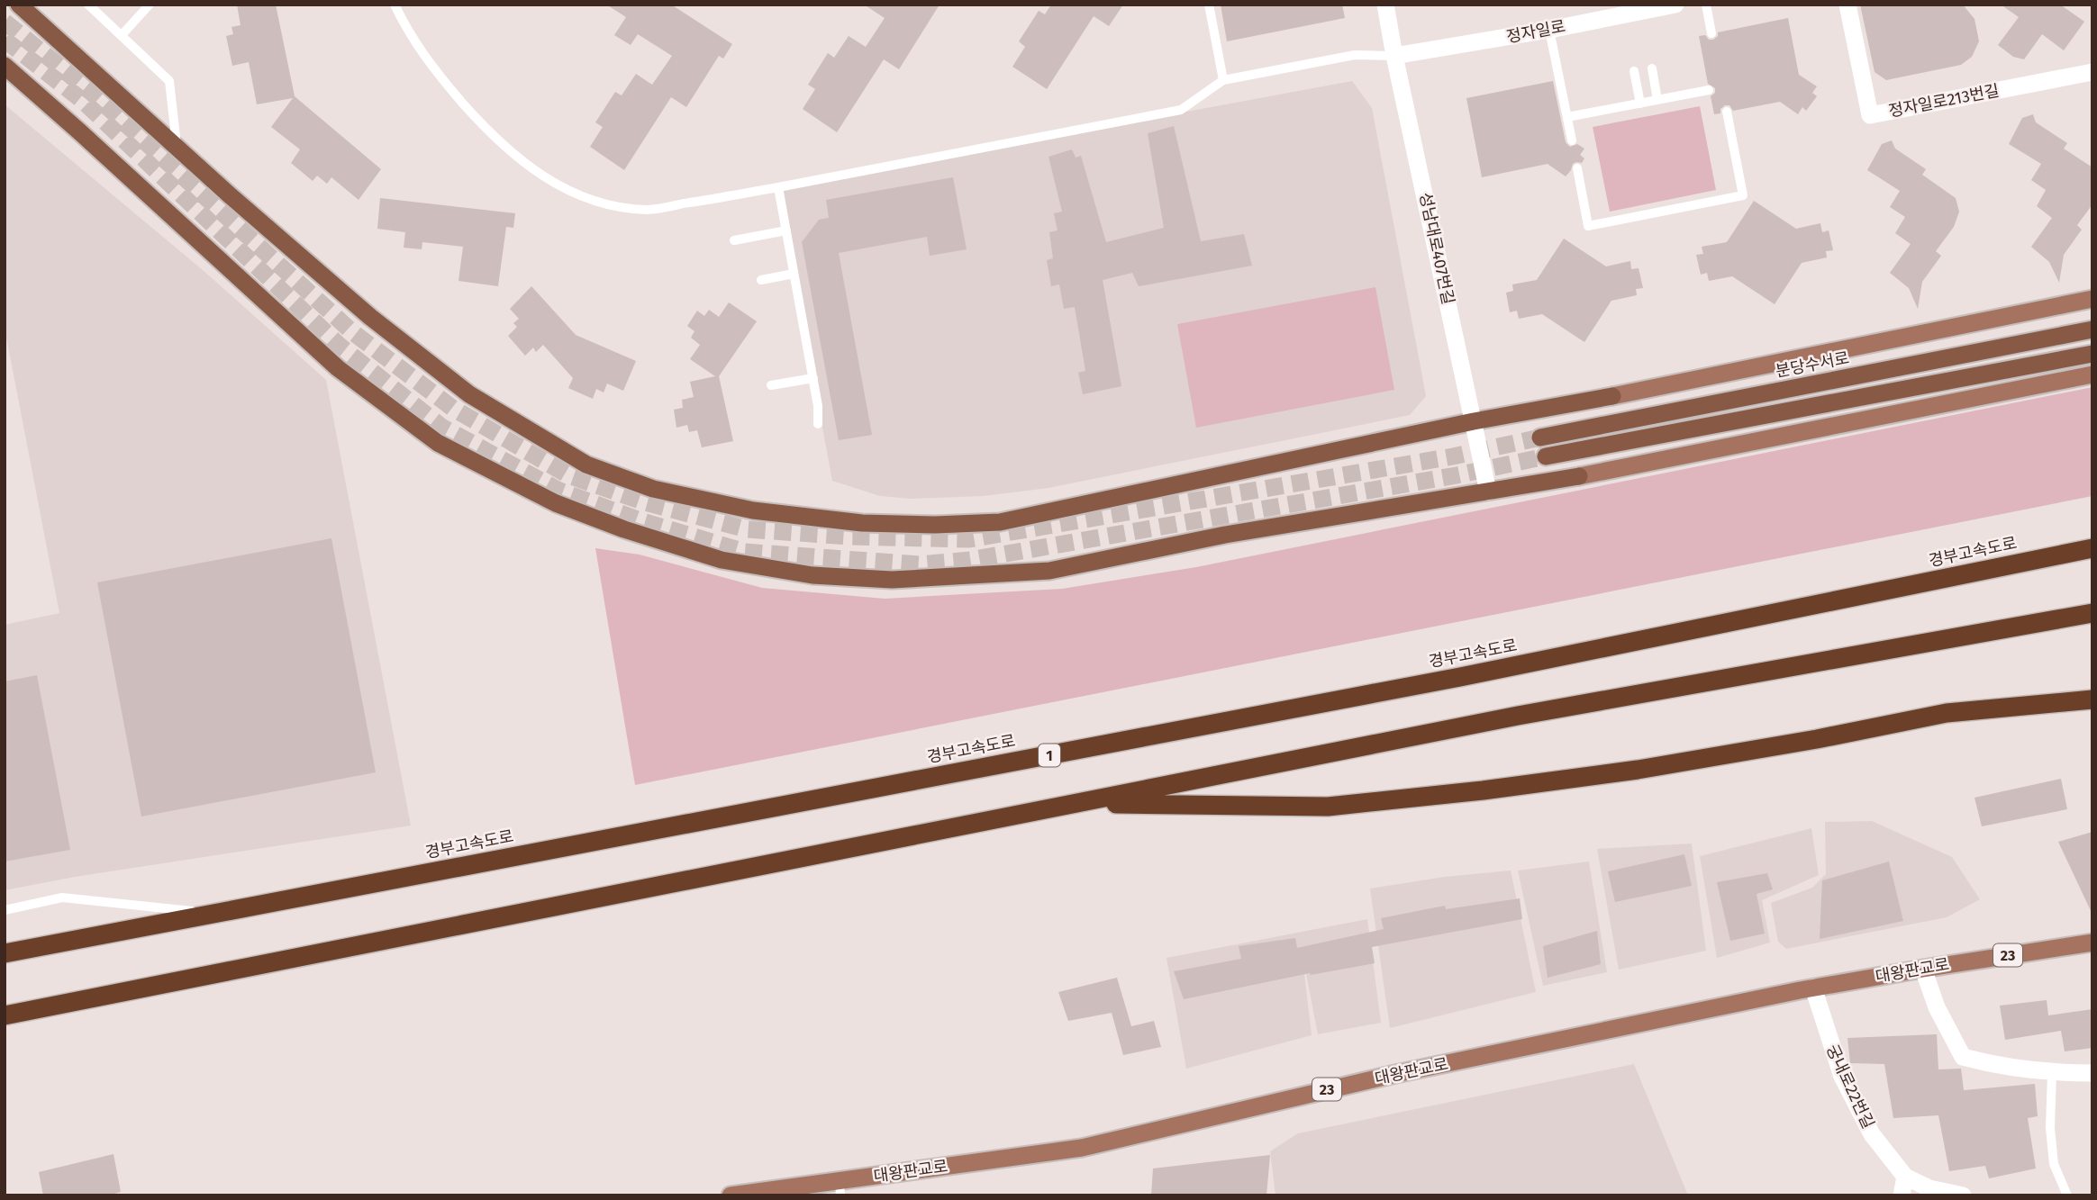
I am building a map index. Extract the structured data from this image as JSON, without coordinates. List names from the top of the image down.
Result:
{
  "streets": {
    "highway": ["분당수서로", "경부고속도로", "1"],
    "main road": ["23", "대왕판교로"],
    "street": [
      "정자일로",
      "정자일로213번길",
      "성남대로407번길",
      "궁내로22번길"
    ]
  },
  "crossings": [
    ["정자일로", "성남대로407번길"],
    ["대왕판교로", "궁내로22번길"]
  ]
}
